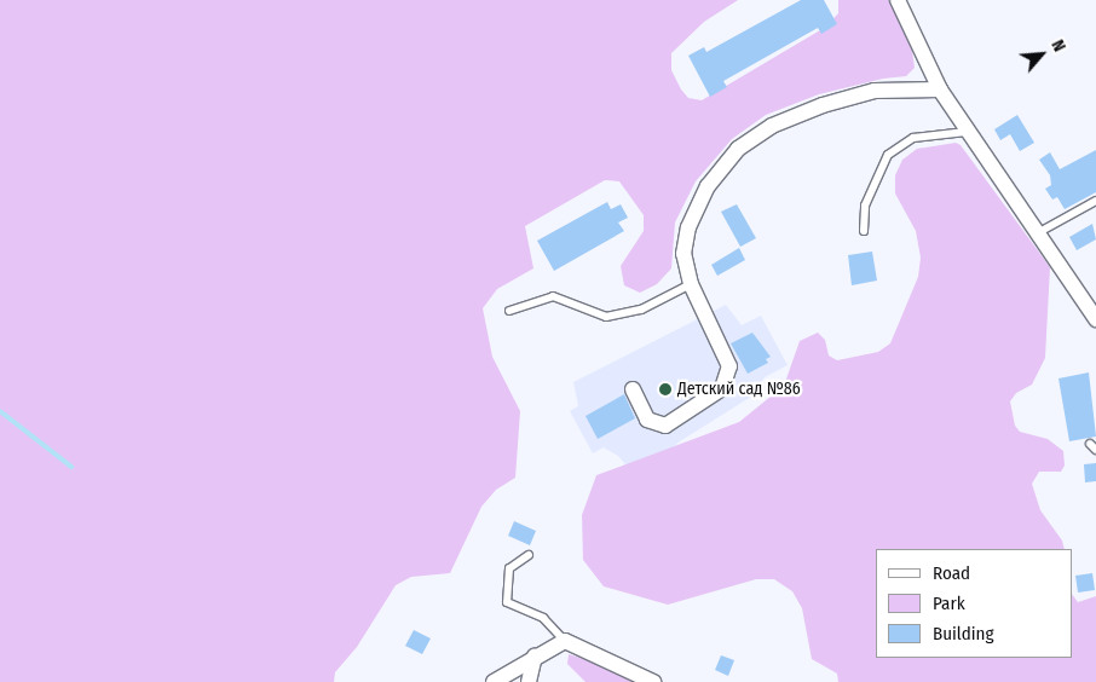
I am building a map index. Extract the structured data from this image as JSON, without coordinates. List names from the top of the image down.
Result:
{
  "places": ["Детский сад №86"],
  "legend": ["Road", "Park", "Building"],
  "north": "top right"
}
